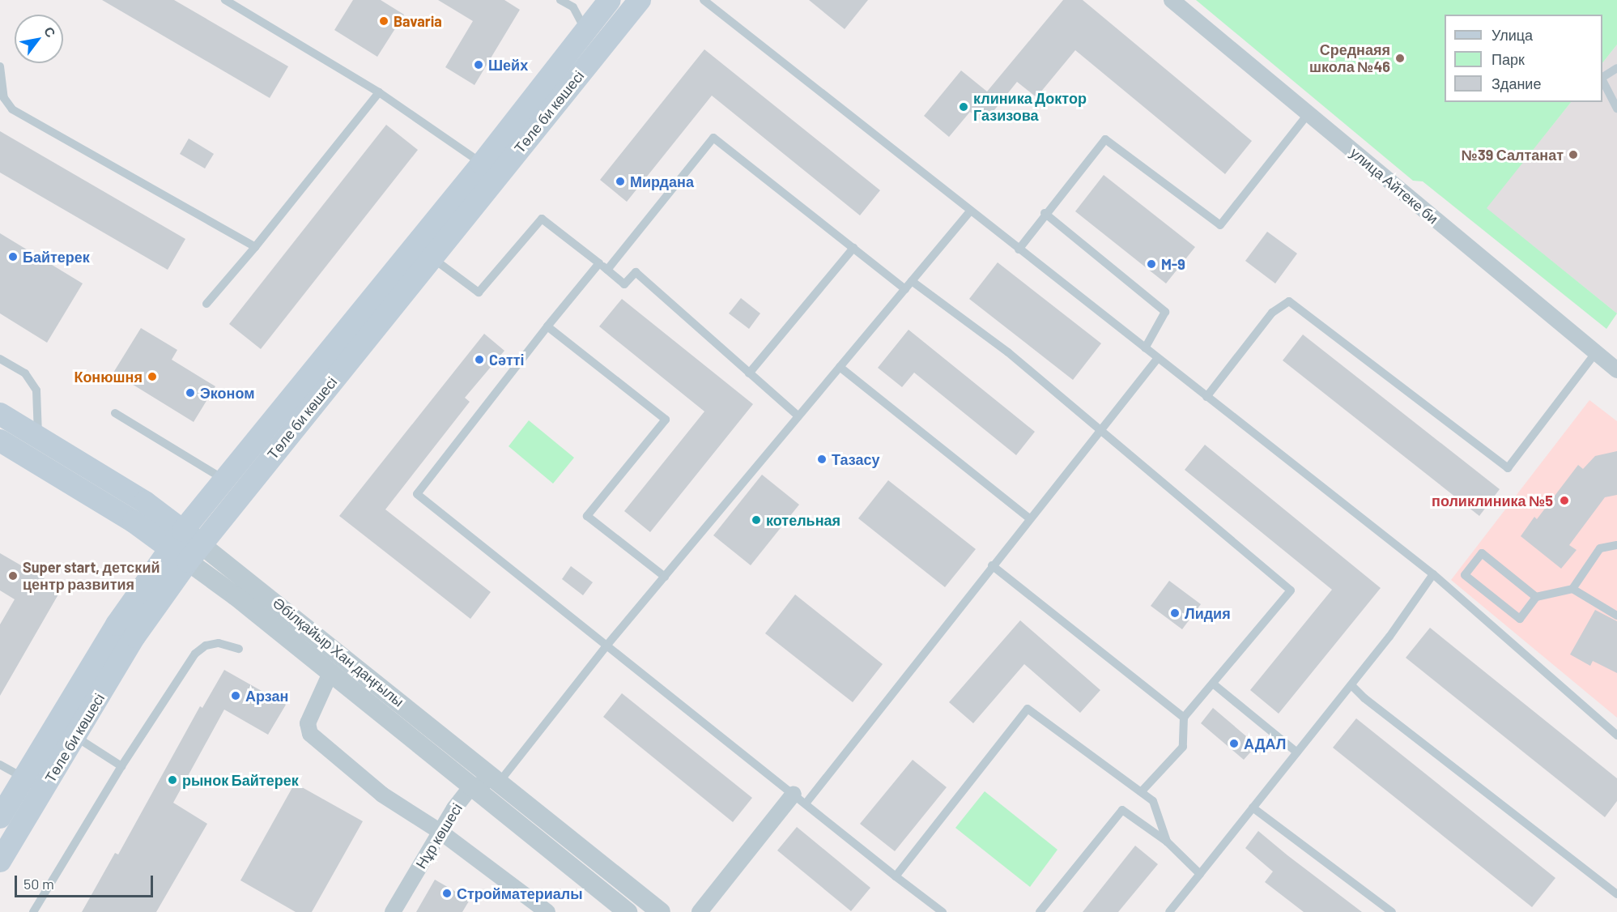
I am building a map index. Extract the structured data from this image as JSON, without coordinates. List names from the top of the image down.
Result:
{
  "streets": {
    "main road": ["Төле би көшесі", "Әбілқайыр Хан даңғылы"],
    "street": ["улица Айтеке би", "Нұр көшесі"]
  },
  "crossings": [
    ["Төле би көшесі", "Әбілқайыр Хан даңғылы"],
    ["Әбілқайыр Хан даңғылы", "Нұр көшесі"]
  ],
  "places": [
    "Bavaria",
    "Среднаяя школа №46",
    "Шейх",
    "клиника Доктор Газизова",
    "№39 Салтанат",
    "Мирдана",
    "Байтерек",
    "M-9",
    "Cәтті",
    "Конюшня",
    "Эконом",
    "Тазасу",
    "поликлиника №5",
    "котельная",
    "Super start, детский центр развития",
    "Лидия",
    "Арзан",
    "АДАЛ",
    "рынок Байтерек",
    "Стройматериалы"
  ],
  "legend": ["Улица", "Парк", "Здание"],
  "scale_bar": "50 m",
  "north": "top right"
}
